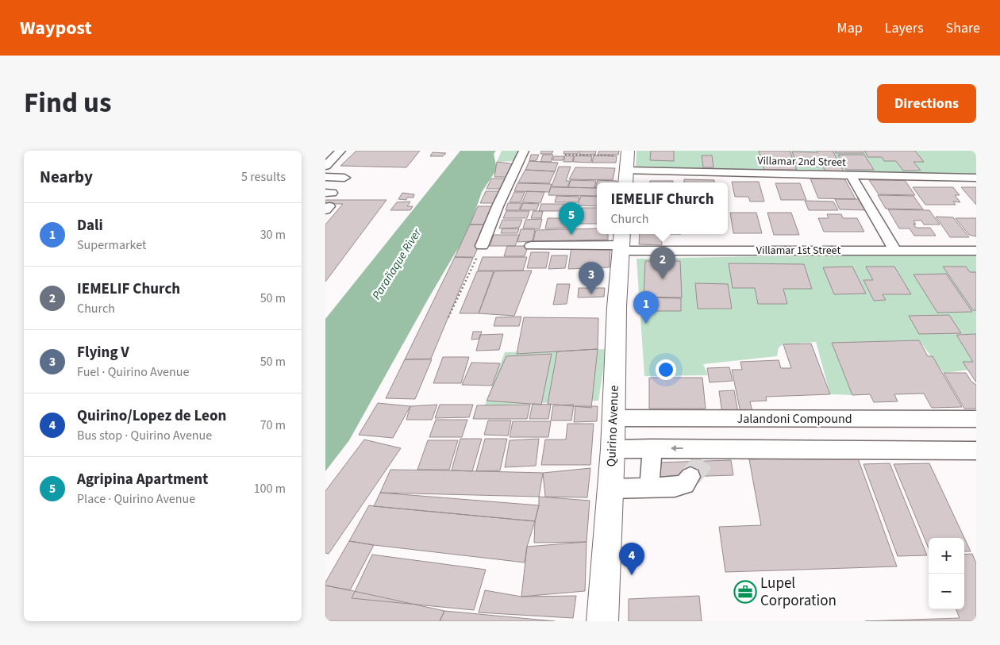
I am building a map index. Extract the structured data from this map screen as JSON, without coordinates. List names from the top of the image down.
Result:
{
  "streets": {
    "main road": ["Quirino Avenue"],
    "street": ["Villamar 2nd Street", "Villamar 1st Street", "Jalandoni Compound"]
  },
  "crossings": [
    ["Villamar 1st Street", "Quirino Avenue"],
    ["Jalandoni Compound", "Quirino Avenue"]
  ],
  "water": ["Parañaque River"],
  "places": {
    "office": ["Lupel Corporation"]
  },
  "page": {
    "header": "Waypost",
    "nav": ["Map", "Layers", "Share"],
    "title": "Find us",
    "buttons": "Directions",
    "heading": ["Nearby", "5 results"],
    "popup": ["IEMELIF Church", "Church"],
    "list": [
      {
        "mark": "1",
        "name": "Dali",
        "note": "Supermarket",
        "value": "30 m"
      },
      {
        "mark": "2",
        "name": "IEMELIF Church",
        "note": "Church",
        "value": "50 m"
      },
      {
        "mark": "3",
        "name": "Flying V",
        "note": "Fuel · Quirino Avenue",
        "value": "50 m"
      },
      {
        "mark": "4",
        "name": "Quirino/Lopez de Leon",
        "note": "Bus stop · Quirino Avenue",
        "value": "70 m"
      },
      {
        "mark": "5",
        "name": "Agripina Apartment",
        "note": "Place · Quirino Avenue",
        "value": "100 m"
      }
    ],
    "pins": [
      "5",
      "2",
      "3",
      "1",
      "4"
    ],
    "map_buttons": ["+", "−"]
  }
}
